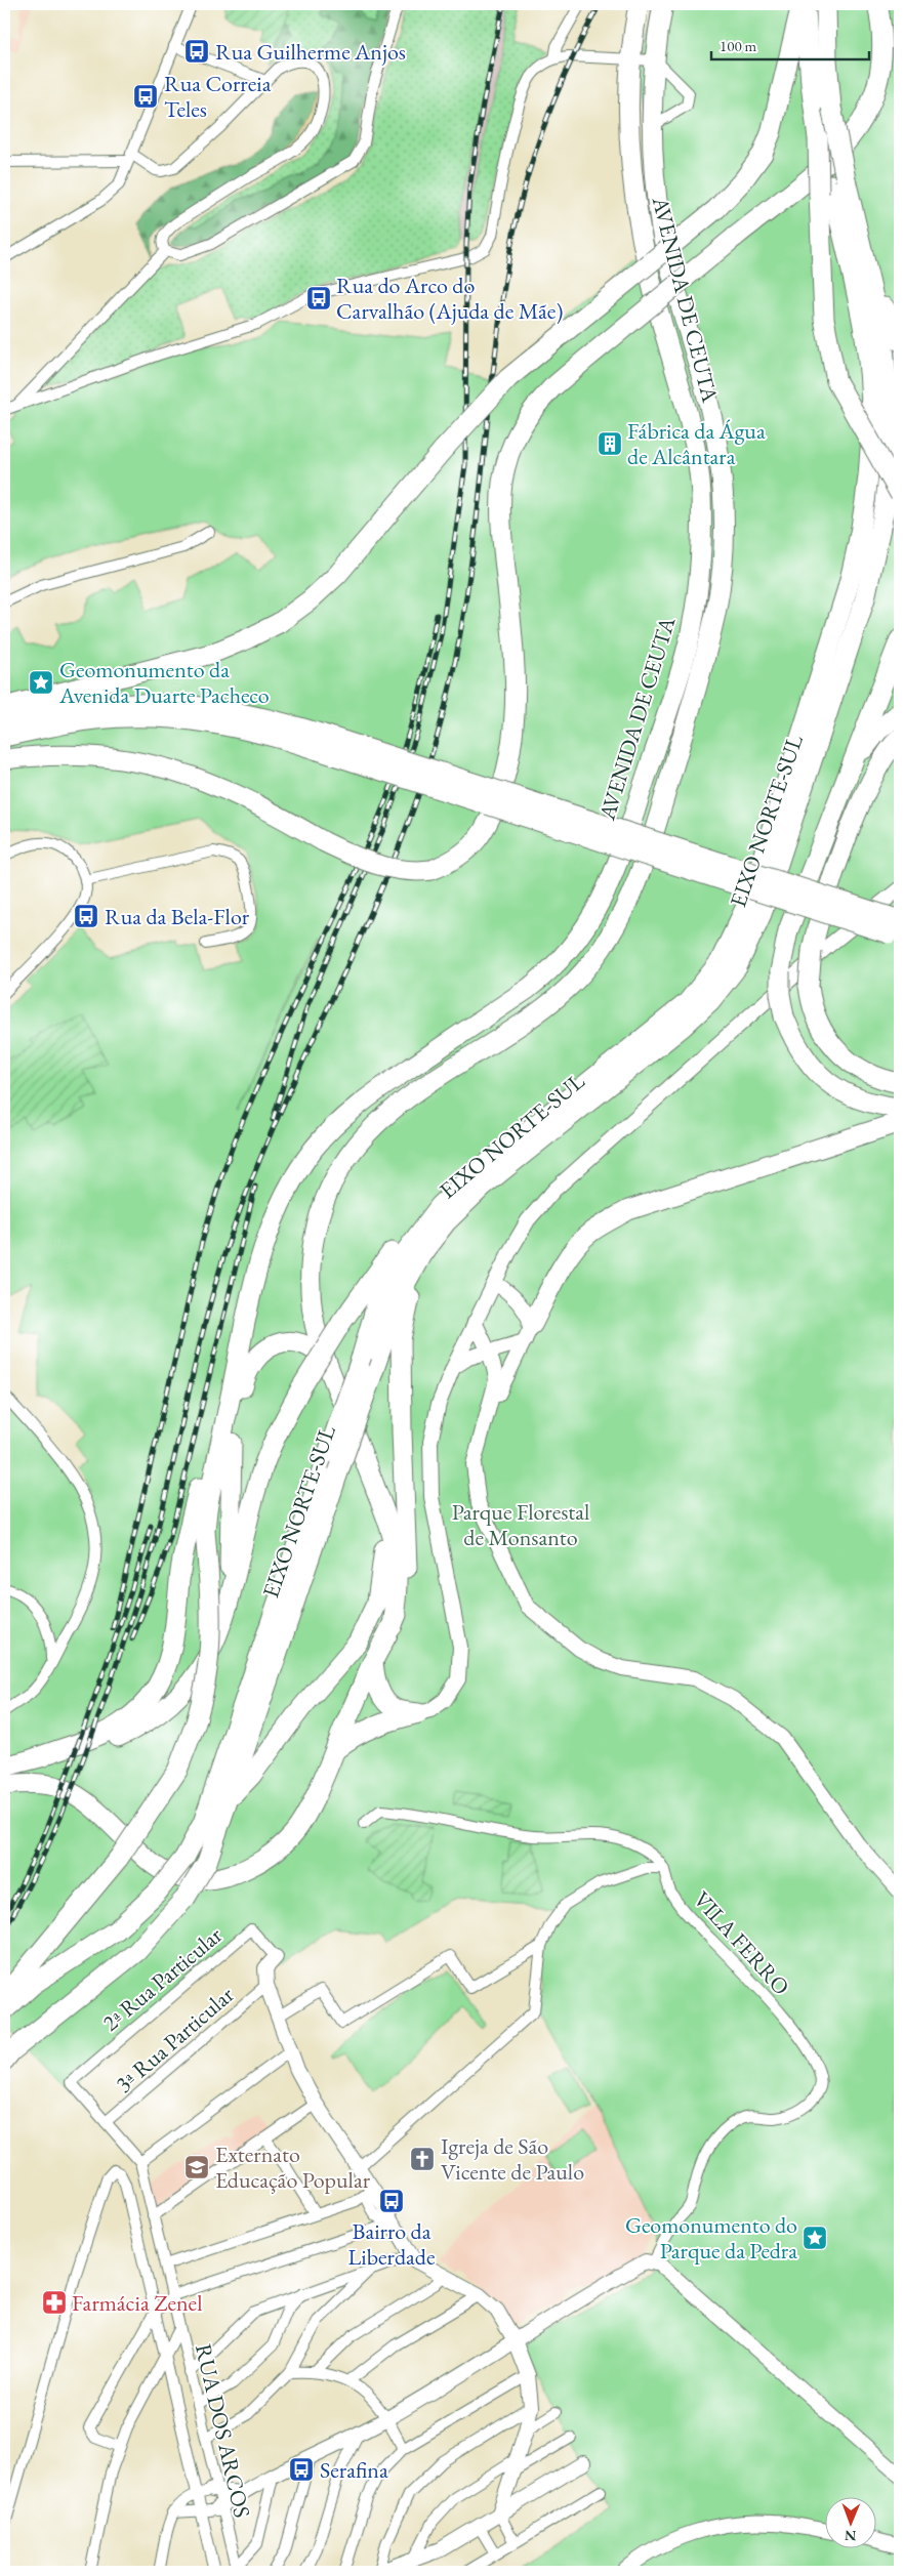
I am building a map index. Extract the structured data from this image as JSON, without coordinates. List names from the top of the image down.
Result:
{
  "streets": {
    "highway": ["AVENIDA DE CEUTA", "EIXO NORTE-SUL"],
    "street": [
      "VILA FERRO",
      "2ª Rua Particular",
      "3ª Rua Particular",
      "RUA DOS ARCOS"
    ]
  },
  "crossings": [
    ["2ª Rua Particular", "RUA DOS ARCOS"],
    ["3ª Rua Particular", "RUA DOS ARCOS"]
  ],
  "parks": ["Parque Florestal de Monsanto"],
  "places": {
    "bus stop": [
      "Rua Guilherme Anjos",
      "Rua Correia Teles",
      "Rua do Arco do Carvalhão (Ajuda de Mãe)",
      "Rua da Bela-Flor",
      "Bairro da Liberdade",
      "Serafina"
    ],
    "building": ["Fábrica da Água de Alcântara"],
    "place": ["Geomonumento da Avenida Duarte Pacheco", "Geomonumento do Parque da Pedra"],
    "church": ["Igreja de São Vicente de Paulo"],
    "school or university": ["Externato Educação Popular"],
    "pharmacy": ["Farmácia Zenel"]
  },
  "scale_bar": "100 m",
  "north": "bottom"
}
